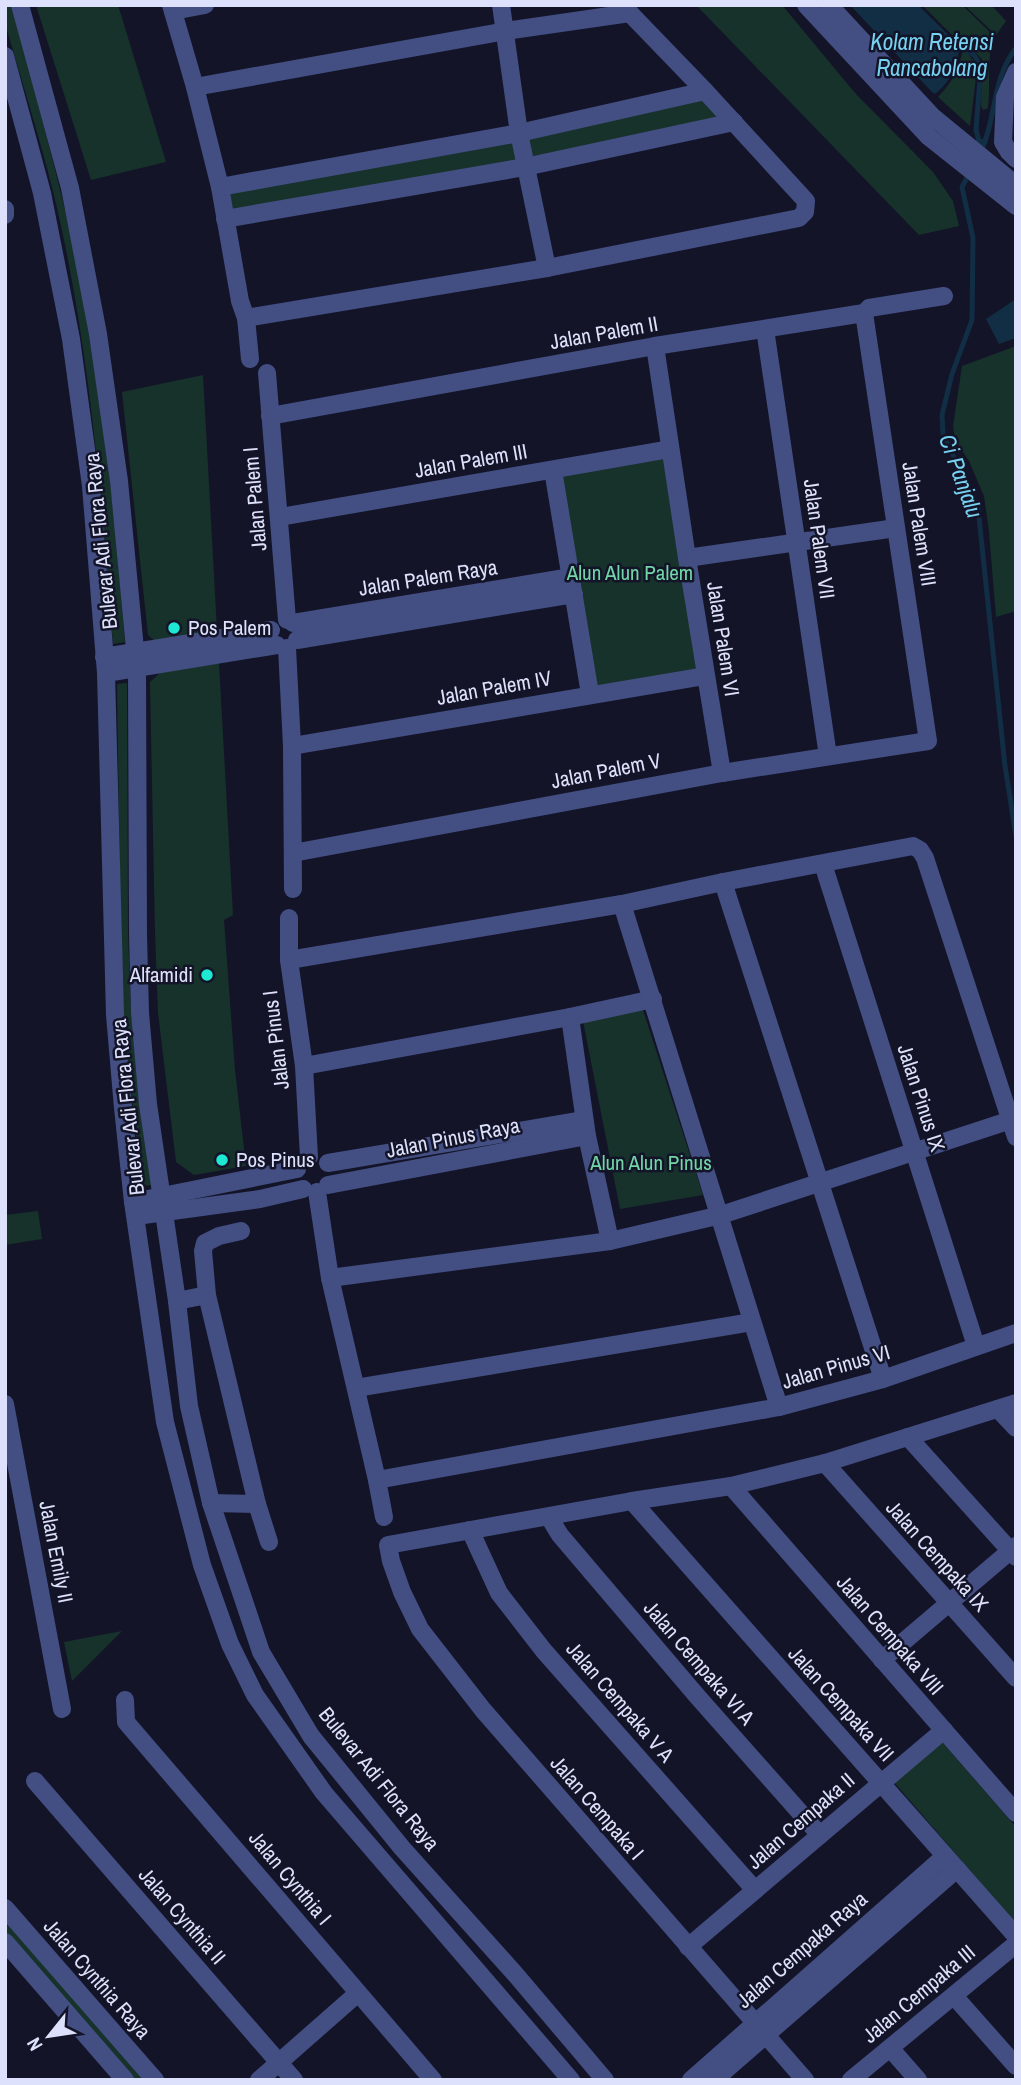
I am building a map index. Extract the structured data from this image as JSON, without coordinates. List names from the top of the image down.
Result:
{
  "streets": {
    "street": [
      "Jalan Palem II",
      "Jalan Palem III",
      "Jalan Palem I",
      "Jalan Palem VIII",
      "Jalan Palem VII",
      "Bulevar Adi Flora Raya",
      "Jalan Palem Raya",
      "Jalan Palem VI",
      "Jalan Palem IV",
      "Jalan Palem V",
      "Jalan Pinus I",
      "Jalan Pinus IX",
      "Jalan Pinus Raya",
      "Jalan Pinus VI",
      "Jalan Emily II",
      "Jalan Cempaka IX",
      "Jalan Cempaka VIII",
      "Jalan Cempaka VI A",
      "Jalan Cempaka V A",
      "Jalan Cempaka VII",
      "Jalan Cempaka I",
      "Jalan Cempaka II",
      "Jalan Cynthia I",
      "Jalan Cynthia II",
      "Jalan Cempaka Raya",
      "Jalan Cynthia Raya",
      "Jalan Cempaka III"
    ]
  },
  "crossings": [
    ["Jalan Palem II", "Jalan Palem I"],
    ["Jalan Palem II", "Jalan Palem VIII"],
    ["Jalan Palem II", "Jalan Palem VII"],
    ["Jalan Palem II", "Jalan Palem VI"],
    ["Jalan Palem III", "Jalan Palem I"],
    ["Jalan Palem III", "Jalan Palem VI"],
    ["Jalan Palem I", "Jalan Palem Raya"],
    ["Jalan Palem I", "Jalan Palem IV"],
    ["Jalan Palem I", "Jalan Palem V"],
    ["Jalan Palem VIII", "Jalan Palem V"],
    ["Jalan Palem VII", "Jalan Palem V"],
    ["Bulevar Adi Flora Raya", "Jalan Palem Raya"],
    ["Bulevar Adi Flora Raya", "Jalan Pinus Raya"],
    ["Jalan Palem VI", "Jalan Palem IV"],
    ["Jalan Palem VI", "Jalan Palem V"],
    ["Jalan Pinus I", "Jalan Pinus Raya"],
    ["Jalan Pinus IX", "Jalan Pinus VI"],
    ["Jalan Cempaka VIII", "Jalan Cempaka II"],
    ["Jalan Cempaka VI A", "Jalan Cempaka II"],
    ["Jalan Cempaka V A", "Jalan Cempaka I"],
    ["Jalan Cempaka V A", "Jalan Cempaka II"],
    ["Jalan Cempaka VII", "Jalan Cempaka II"],
    ["Jalan Cempaka VII", "Jalan Cempaka Raya"],
    ["Jalan Cempaka I", "Jalan Cempaka II"],
    ["Jalan Cempaka I", "Jalan Cempaka Raya"]
  ],
  "water": ["Kolam Retensi Rancabolang", "Ci Panjalu"],
  "parks": ["Alun Alun Palem", "Alun Alun Pinus"],
  "places": ["Pos Palem", "Alfamidi", "Pos Pinus"],
  "north": "bottom left"
}
